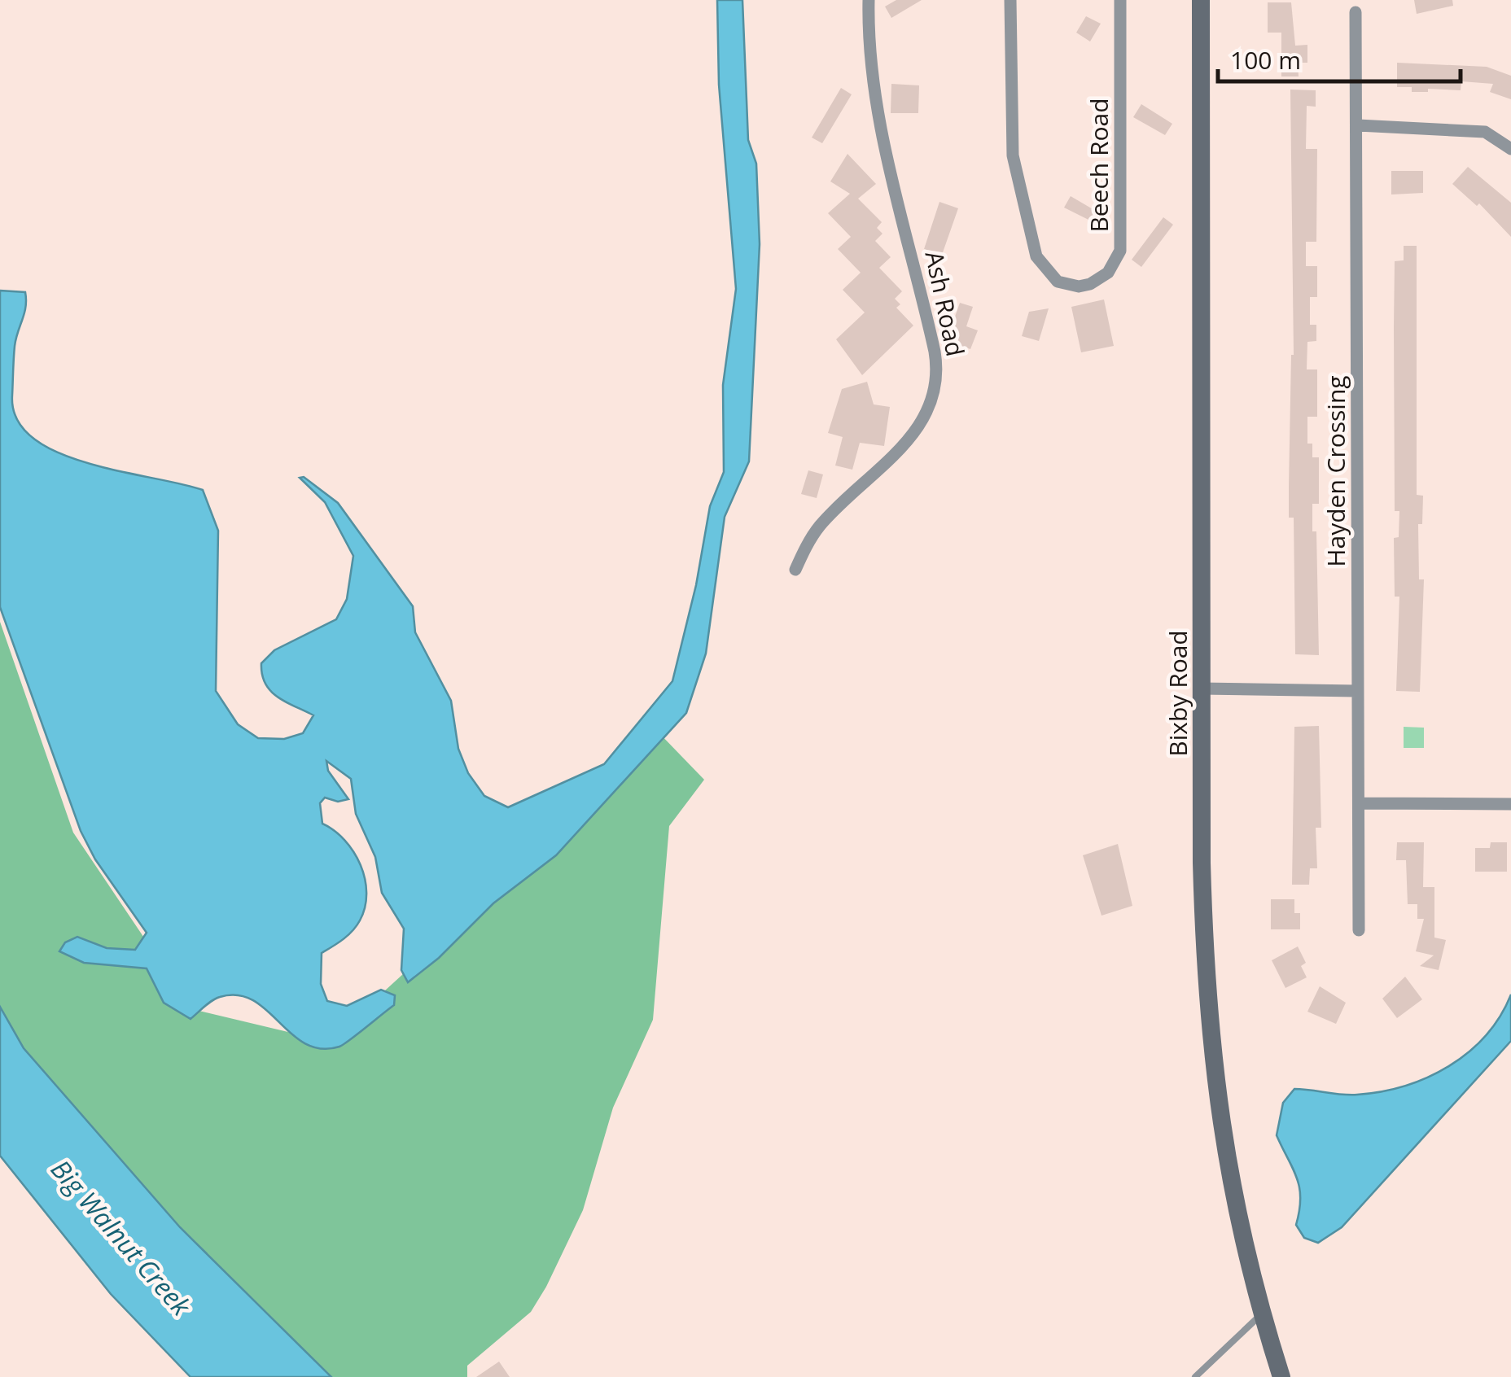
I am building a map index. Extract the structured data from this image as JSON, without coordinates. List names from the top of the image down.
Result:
{
  "streets": {
    "street": [
      "Beech Road",
      "Ash Road",
      "Hayden Crossing",
      "Bixby Road"
    ]
  },
  "water": ["Big Walnut Creek"],
  "scale_bar": "100 m"
}
